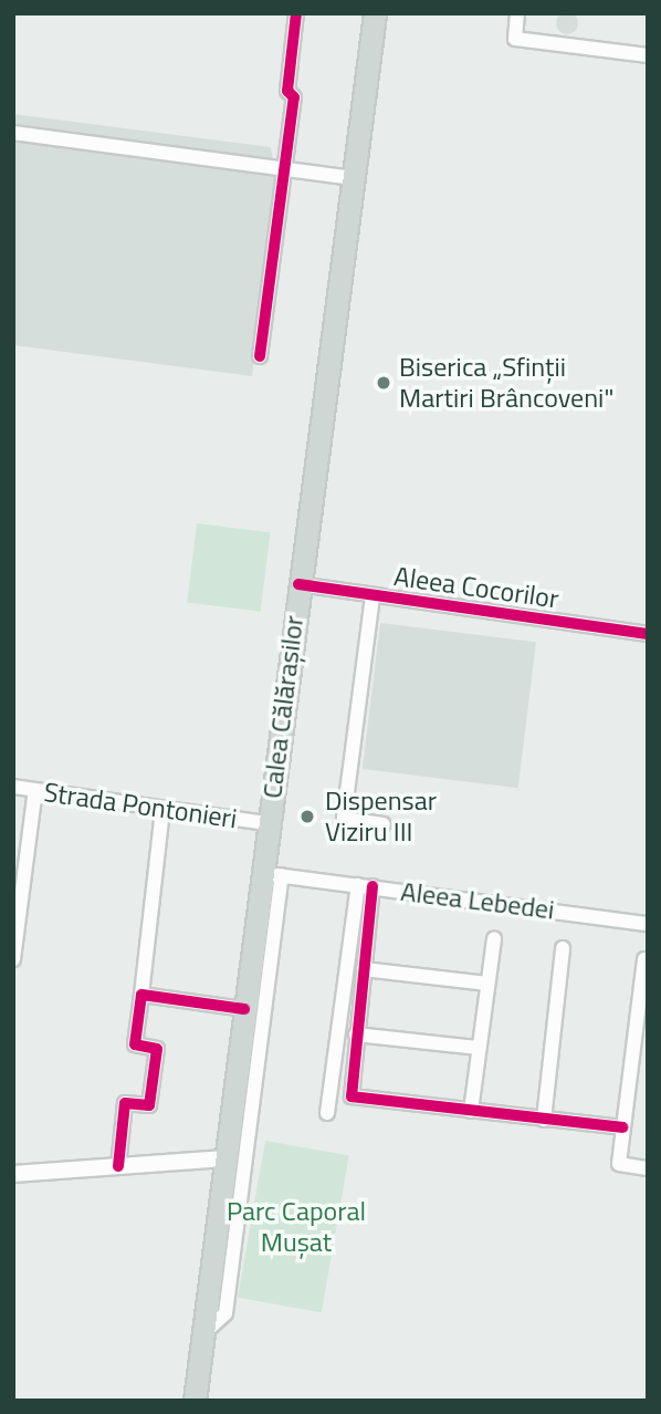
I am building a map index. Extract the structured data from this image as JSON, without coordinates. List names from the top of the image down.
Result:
{
  "streets": {
    "main road": ["Calea Călărașilor"],
    "street": ["Aleea Cocorilor", "Strada Pontonieri", "Aleea Lebedei"]
  },
  "crossings": [
    ["Aleea Cocorilor", "Calea Călărașilor"],
    ["Calea Călărașilor", "Strada Pontonieri"],
    ["Calea Călărașilor", "Aleea Lebedei"]
  ],
  "parks": ["Parc Caporal Mușat"],
  "places": ["Biserica „Sfinții Martiri Brâncoveni\"", "Dispensar Viziru III"]
}
